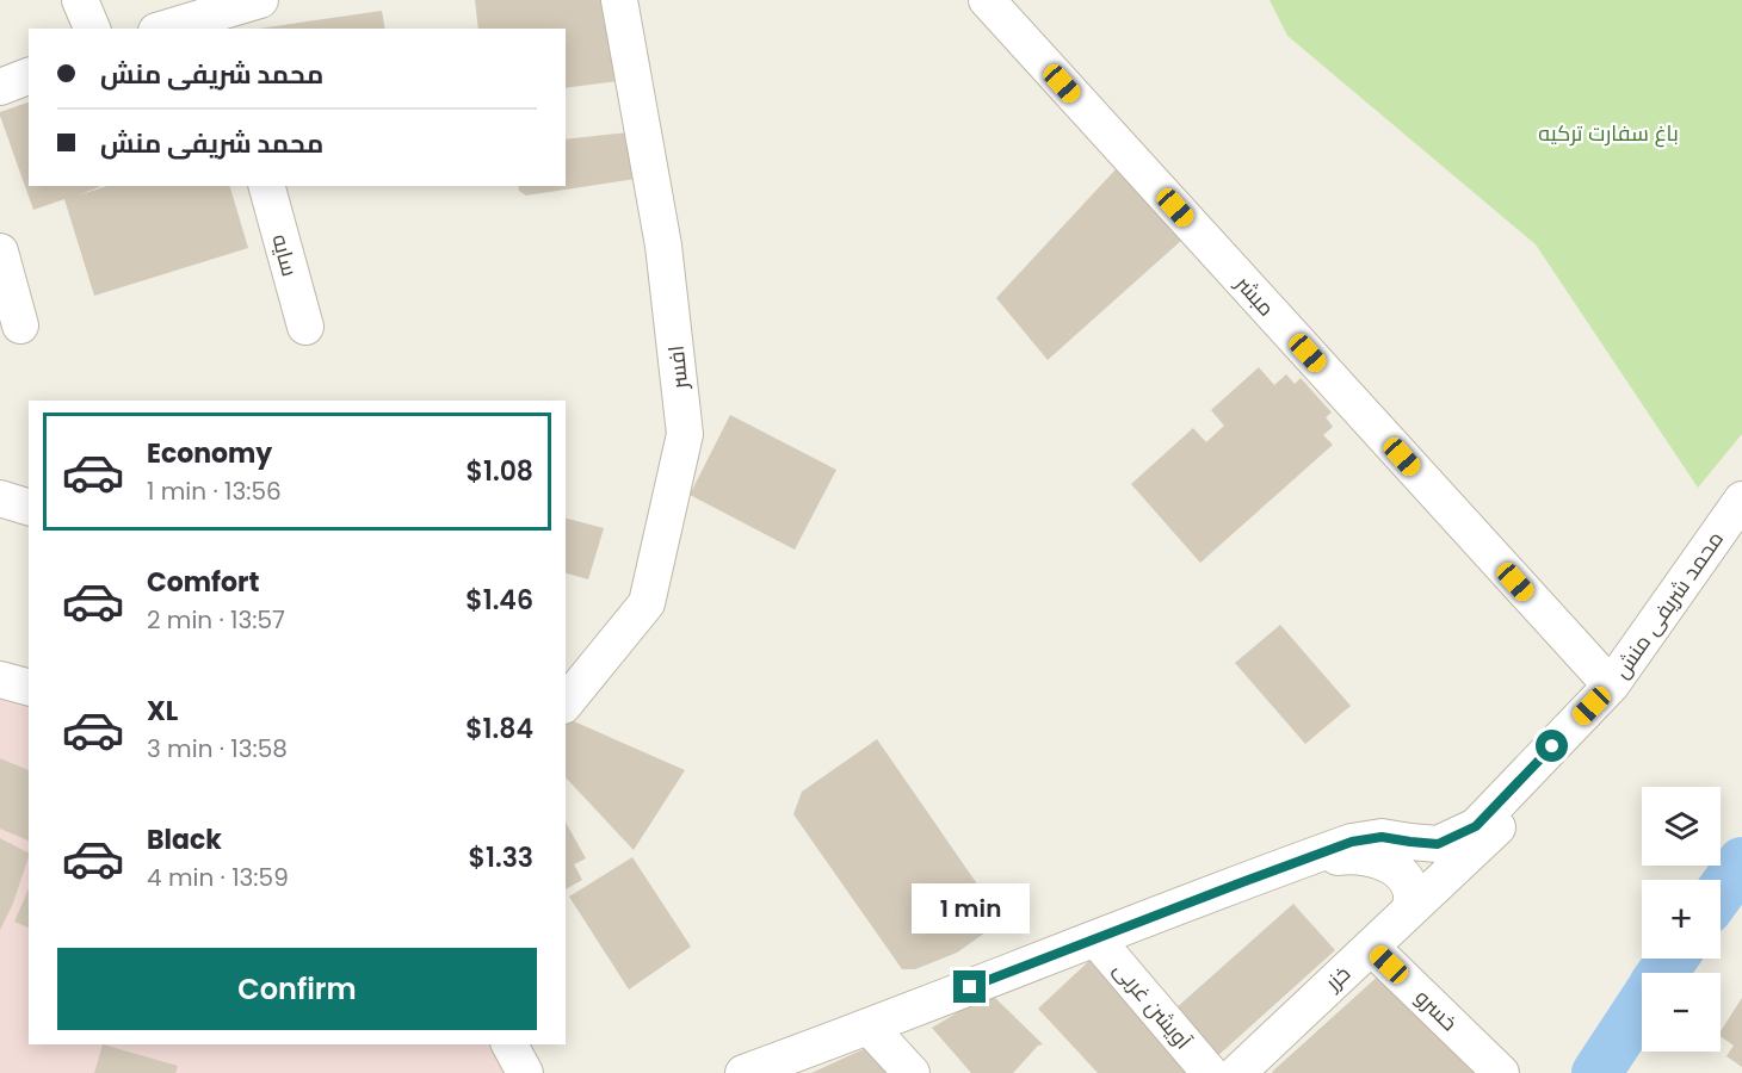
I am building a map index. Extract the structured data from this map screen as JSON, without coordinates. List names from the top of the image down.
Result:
{
  "streets": {
    "street": [
      "سایه",
      "مبشر",
      "افسر",
      "محمد شریفی منش",
      "خزر",
      "آویشن غربی",
      "خسرو"
    ]
  },
  "crossings": [
    ["مبشر", "محمد شریفی منش"],
    ["محمد شریفی منش", "خزر"],
    ["محمد شریفی منش", "آویشن غربی"],
    ["خزر", "خسرو"]
  ],
  "parks": ["باغ سفارت ترکیه"],
  "page": {
    "banner": ["محمد شریفی منش", "محمد شریفی منش"],
    "list": [
      {
        "name": "Economy",
        "note": "1 min · 13:56",
        "value": "$1.08"
      },
      {
        "name": "Comfort",
        "note": "2 min · 13:57",
        "value": "$1.46"
      },
      {
        "name": "XL",
        "note": "3 min · 13:58",
        "value": "$1.84"
      },
      {
        "name": "Black",
        "note": "4 min · 13:59",
        "value": "$1.33"
      }
    ],
    "map_buttons": ["+", "−"],
    "bubble": "1 min",
    "buttons": "Confirm"
  }
}
